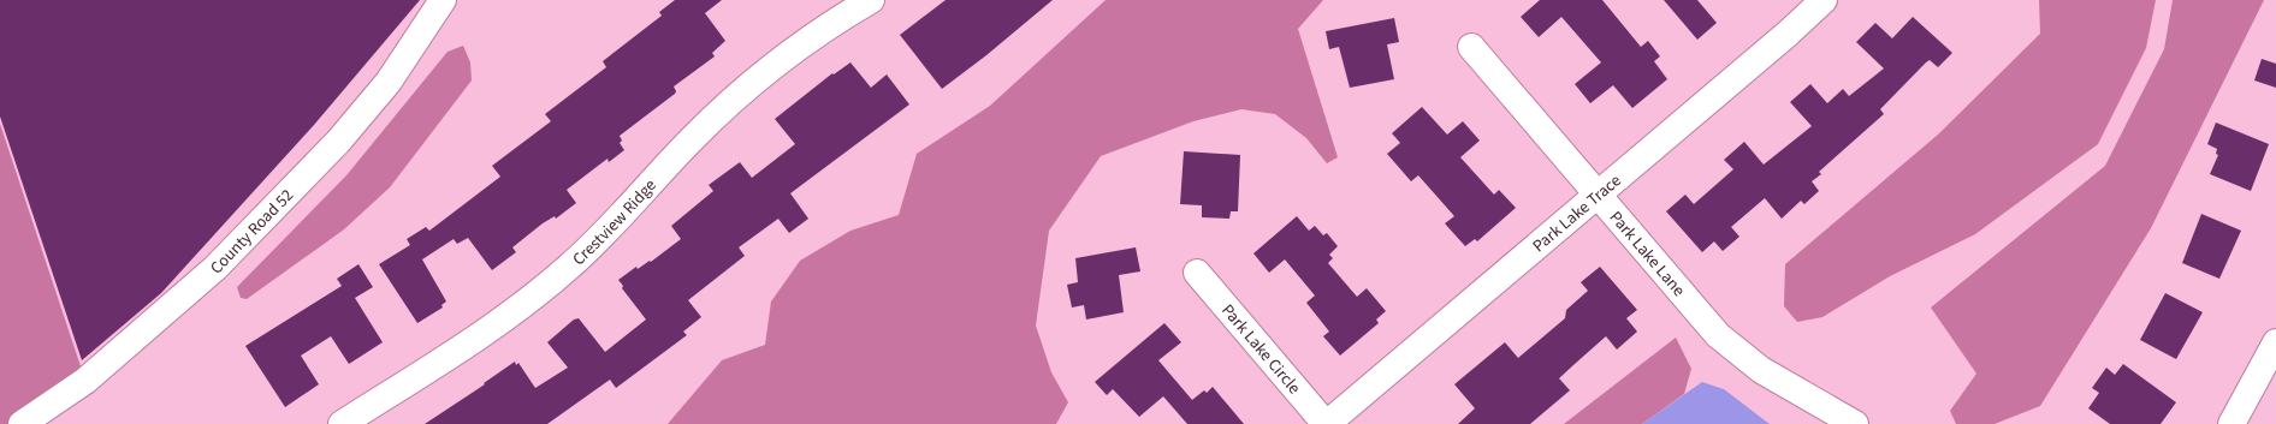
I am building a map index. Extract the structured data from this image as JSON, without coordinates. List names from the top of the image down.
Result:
{
  "streets": {
    "street": [
      "Park Lake Trace",
      "Crestview Ridge",
      "County Road 52",
      "Park Lake Lane",
      "Park Lake Circle"
    ]
  },
  "crossings": [
    ["Park Lake Trace", "Park Lake Lane"],
    ["Park Lake Trace", "Park Lake Circle"]
  ]
}
